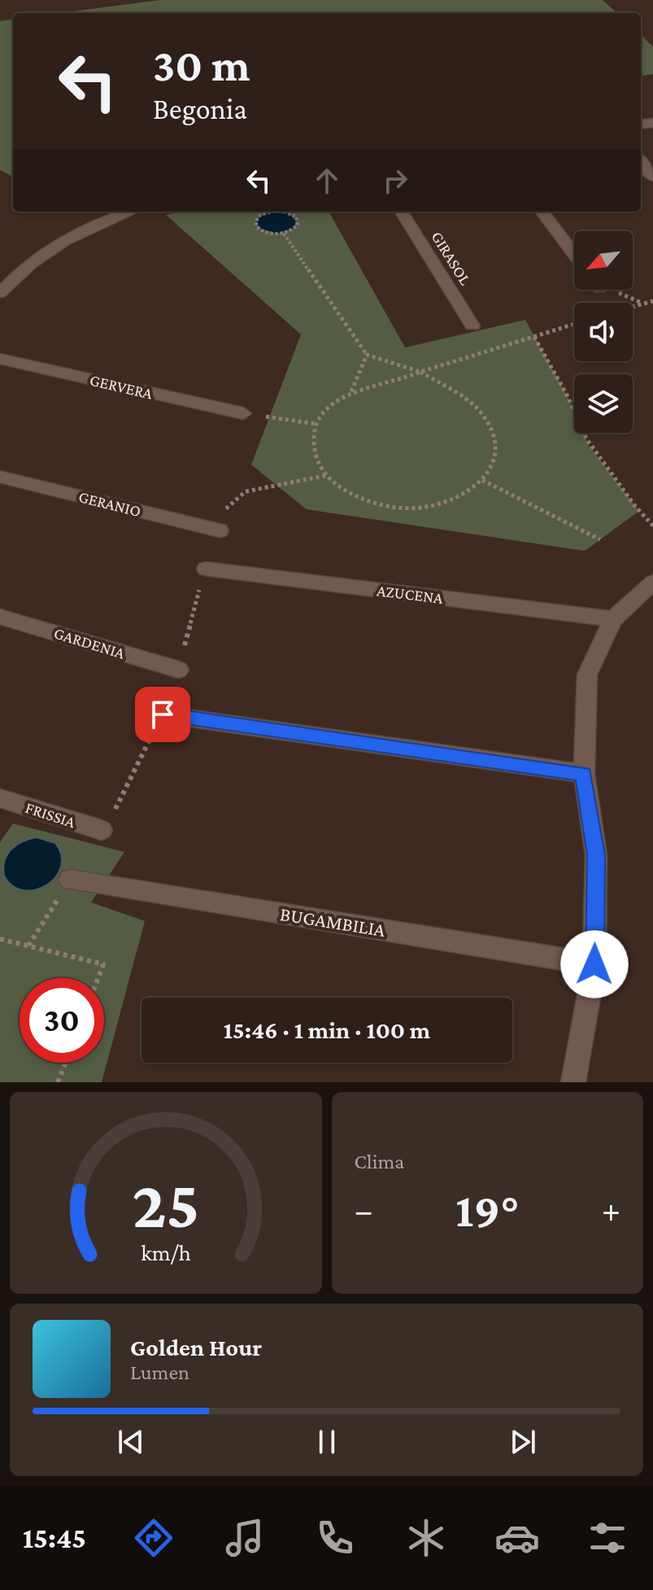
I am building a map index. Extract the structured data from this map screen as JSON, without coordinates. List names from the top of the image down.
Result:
{
  "streets": {
    "street": [
      "GIRASOL",
      "GERVERA",
      "GERANIO",
      "AZUCENA",
      "GARDENIA",
      "FRISSIA",
      "BUGAMBILIA"
    ]
  },
  "north": "bottom left",
  "page": {
    "turn": ["30 m", "Begonia"],
    "limit": "30",
    "trip": "15:46 · 1 min · 100 m",
    "tile": "Clima",
    "heat": ["−", "19°", "+"],
    "song": ["Golden Hour", "Lumen"],
    "tabs": "15:45",
    "gauge": ["25", "km/h"]
  }
}
